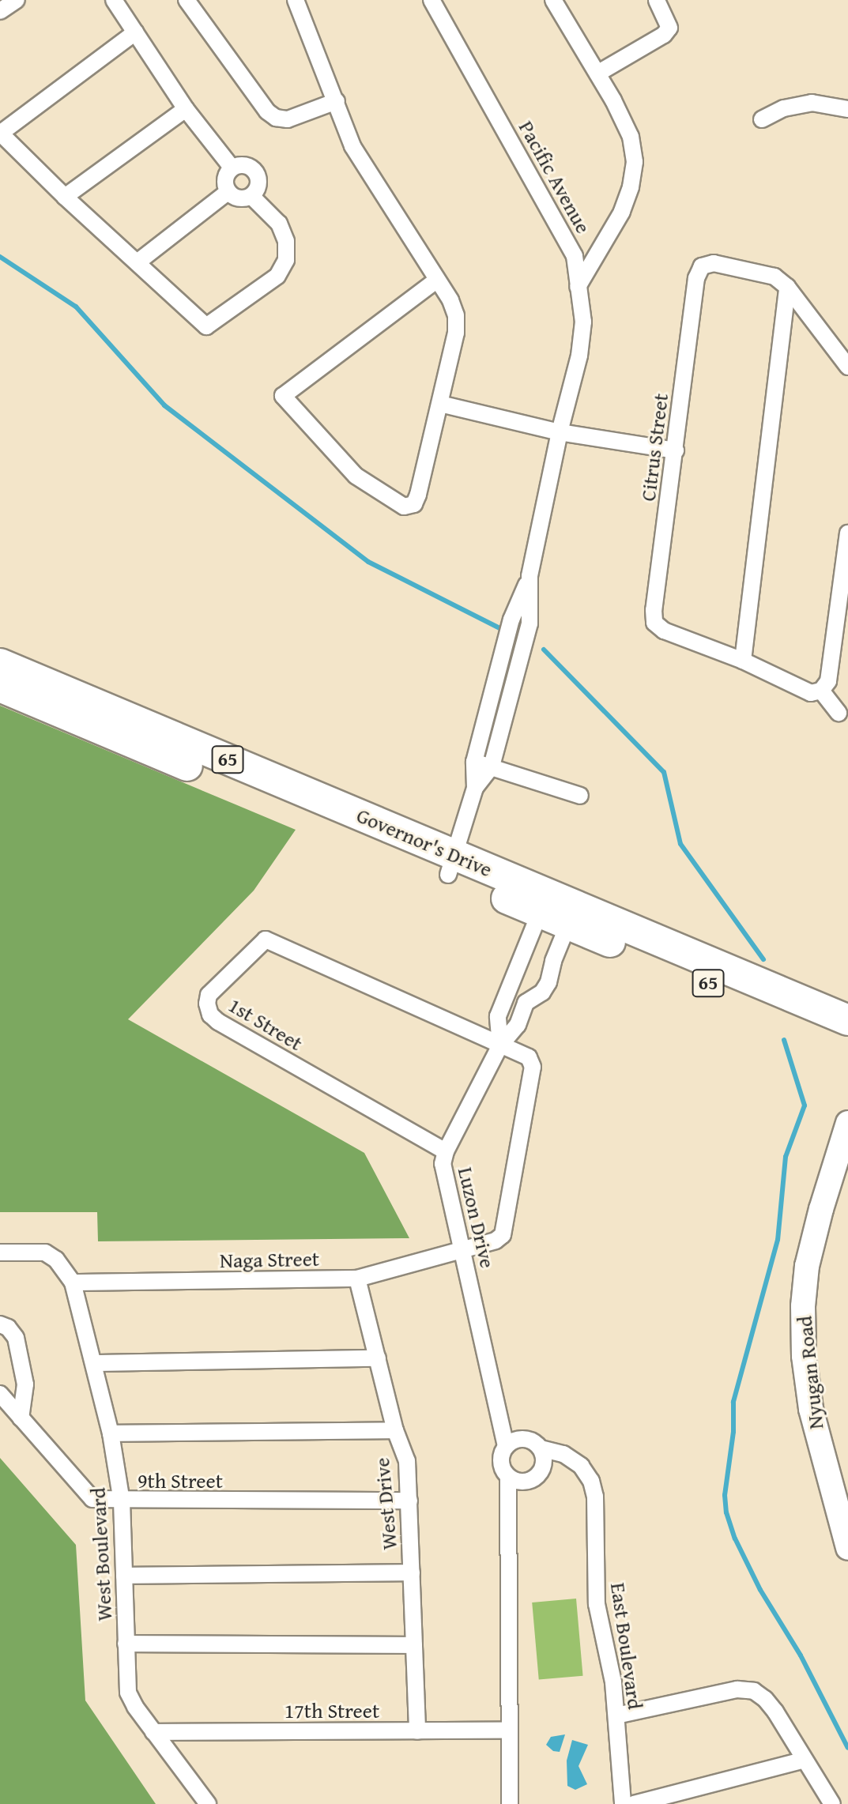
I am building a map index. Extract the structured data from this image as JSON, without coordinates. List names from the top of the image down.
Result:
{
  "streets": {
    "highway": ["65", "Governor's Drive"],
    "main road": ["Nyugan Road"],
    "street": [
      "Pacific Avenue",
      "Citrus Street",
      "1st Street",
      "Luzon Drive",
      "Naga Street",
      "9th Street",
      "West Drive",
      "West Boulevard",
      "East Boulevard",
      "17th Street"
    ]
  },
  "crossings": [
    ["Pacific Avenue", "Governor's Drive"],
    ["Governor's Drive", "Luzon Drive"],
    ["1st Street", "Luzon Drive"],
    ["1st Street", "Naga Street"],
    ["Luzon Drive", "Naga Street"],
    ["Luzon Drive", "East Boulevard"],
    ["Naga Street", "West Drive"],
    ["Naga Street", "West Boulevard"],
    ["9th Street", "West Drive"],
    ["9th Street", "West Boulevard"],
    ["West Drive", "17th Street"],
    ["West Boulevard", "17th Street"]
  ]
}
